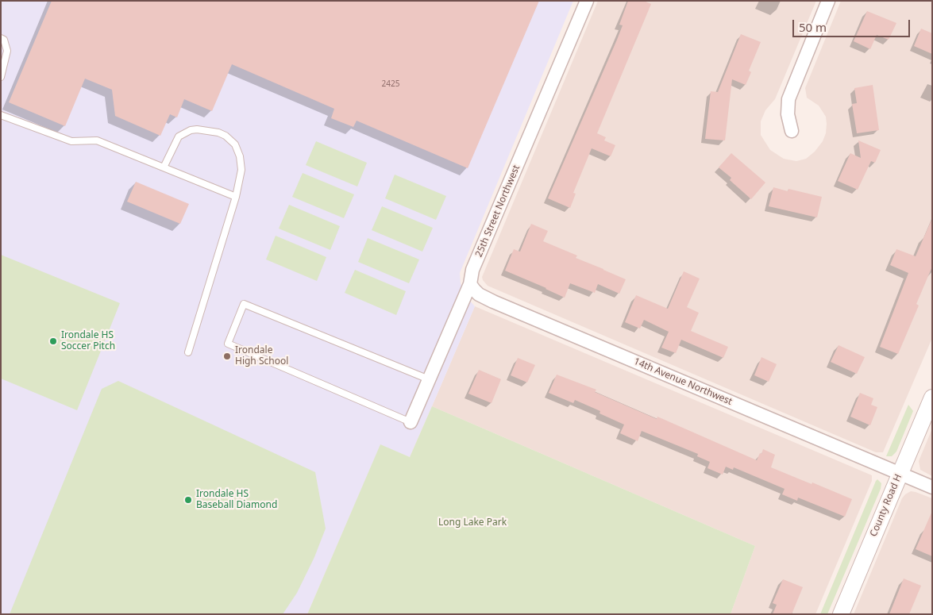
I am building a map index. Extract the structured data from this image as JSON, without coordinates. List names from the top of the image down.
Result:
{
  "streets": {
    "street": ["25th Street Northwest", "14th Avenue Northwest", "County Road H"]
  },
  "crossings": [
    ["25th Street Northwest", "14th Avenue Northwest"],
    ["14th Avenue Northwest", "County Road H"]
  ],
  "parks": ["Long Lake Park"],
  "places": ["Irondale HS Soccer Pitch", "Irondale High School", "Irondale HS Baseball Diamond"],
  "house_numbers": ["2425"],
  "scale_bar": "50 m"
}
